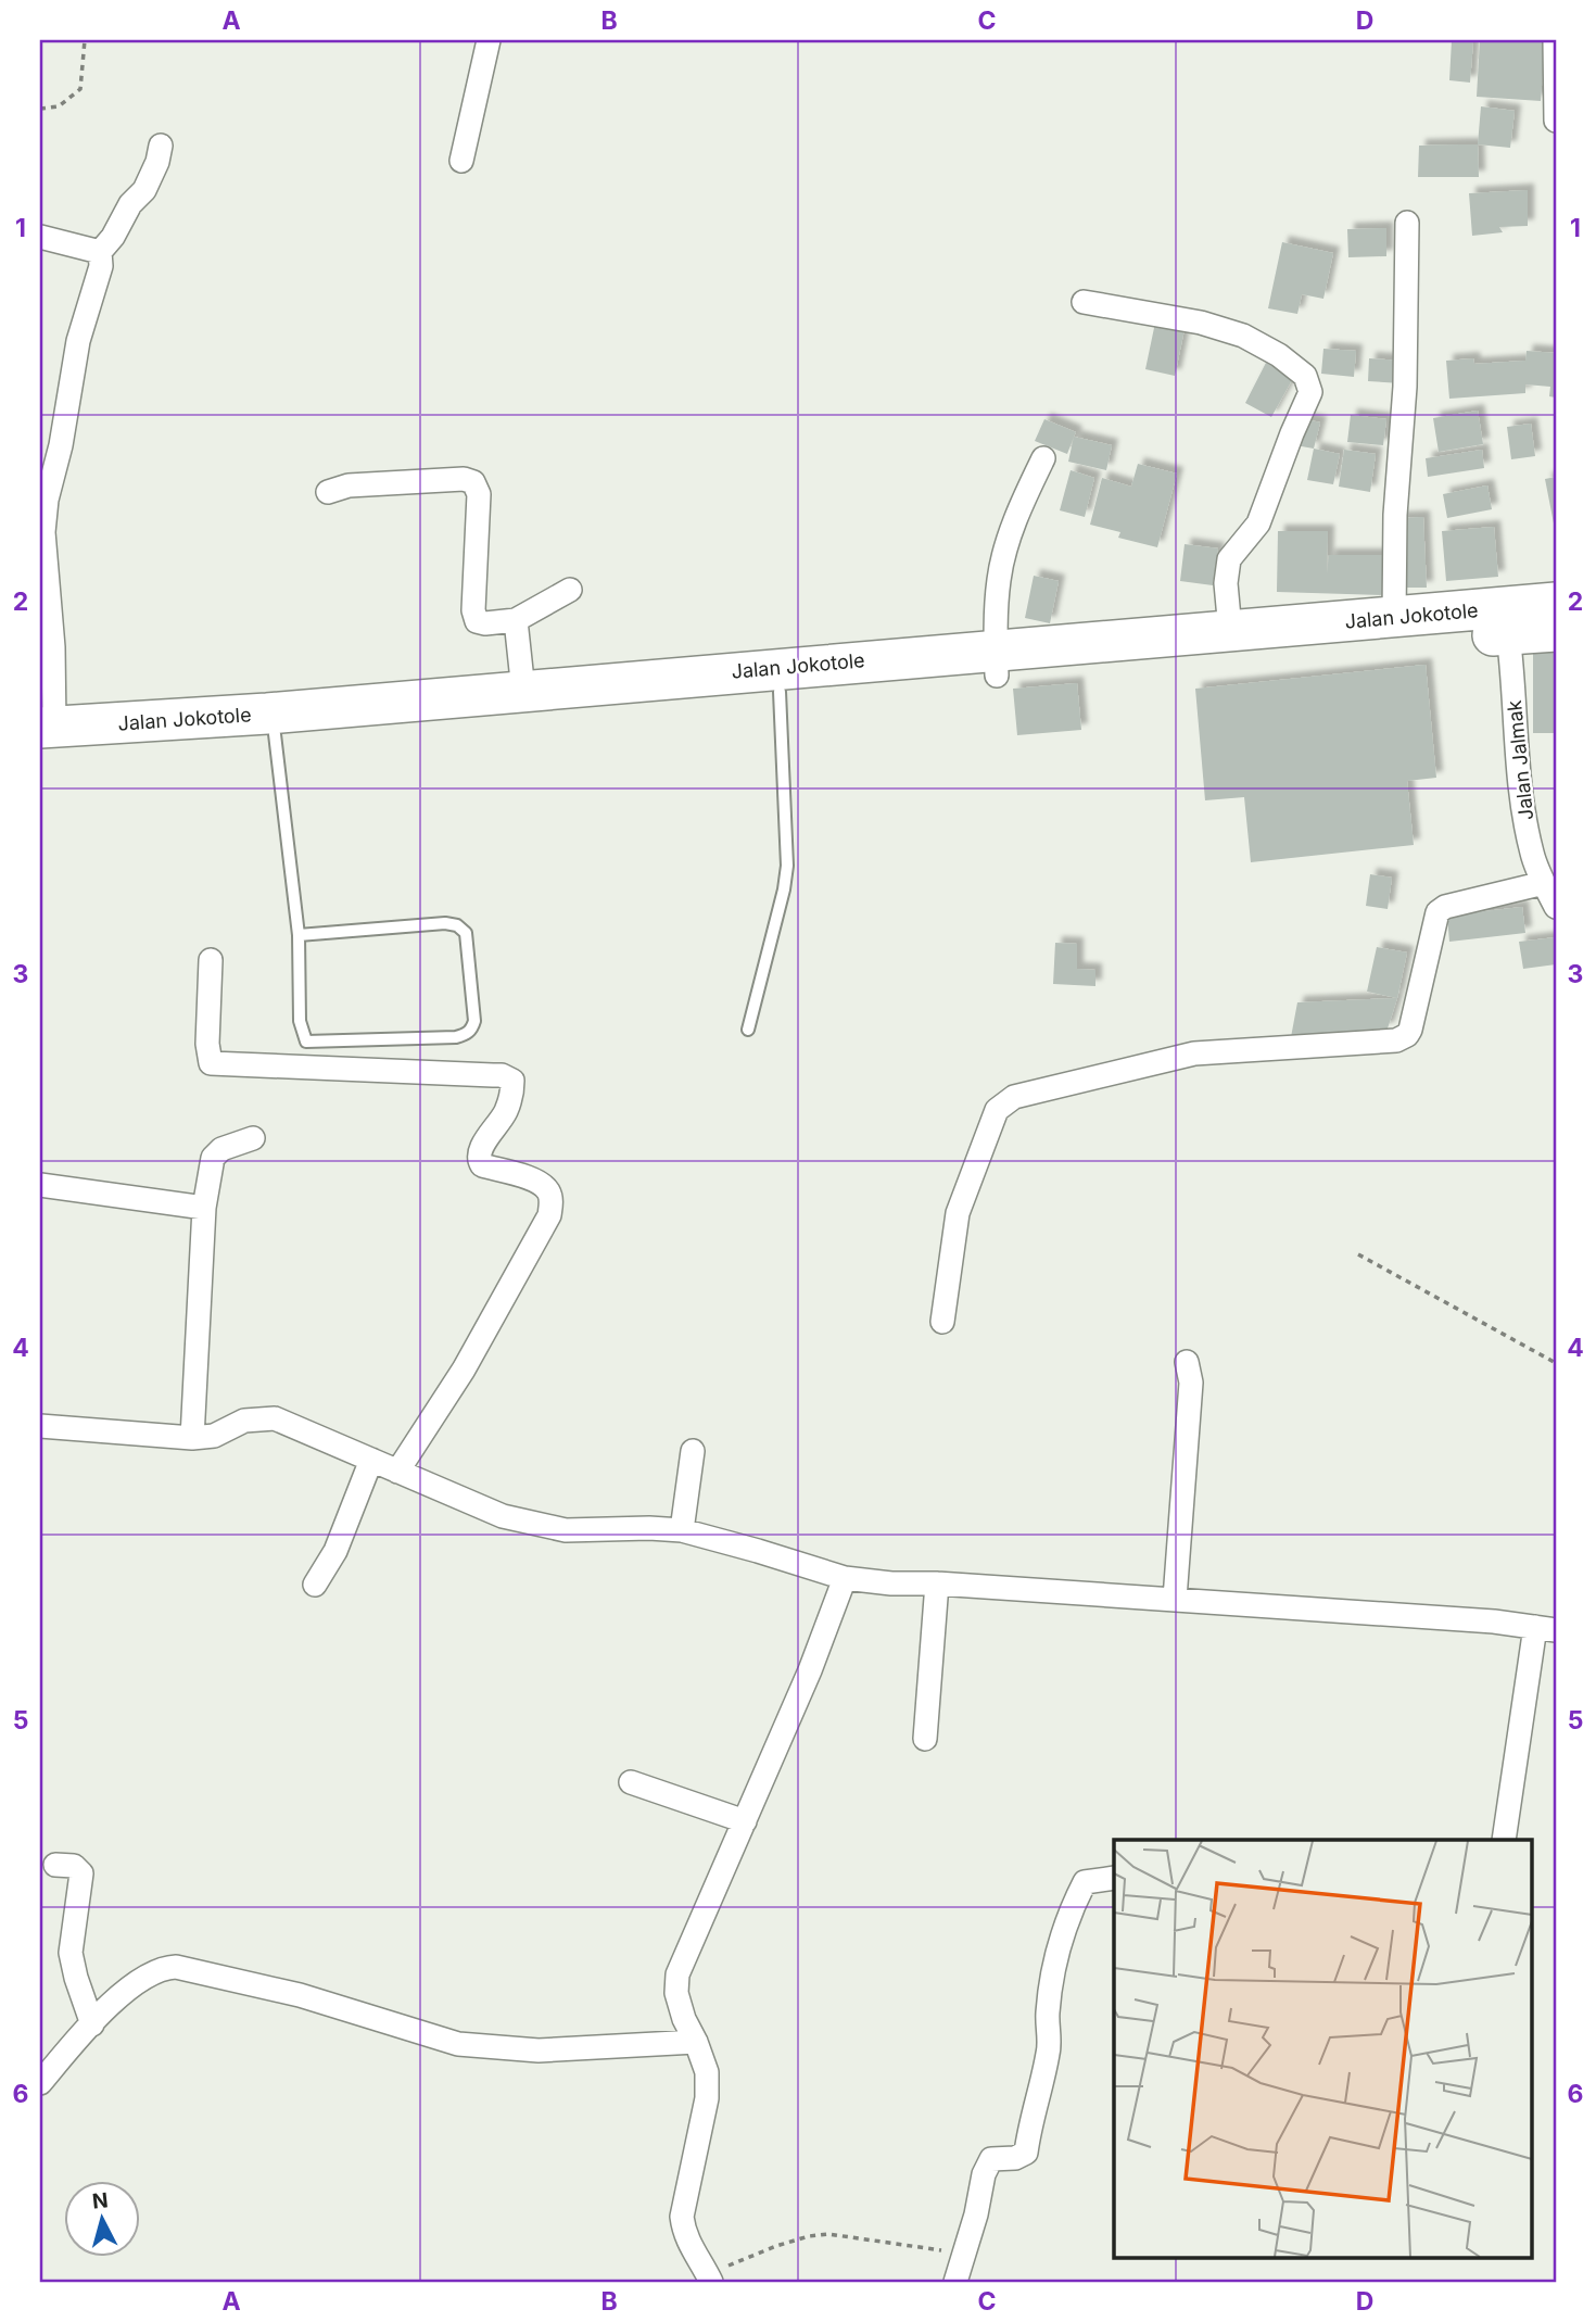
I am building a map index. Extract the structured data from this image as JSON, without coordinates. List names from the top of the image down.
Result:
{
  "streets": {
    "highway": ["Jalan Jokotole"],
    "street": ["Jalan Jalmak"]
  },
  "crossings": [
    ["Jalan Jokotole", "Jalan Jalmak"]
  ],
  "north": "top",
  "grid": {
    "columns": [
      "A",
      "B",
      "C",
      "D"
    ],
    "rows": [
      "1",
      "2",
      "3",
      "4",
      "5",
      "6"
    ]
  }
}
